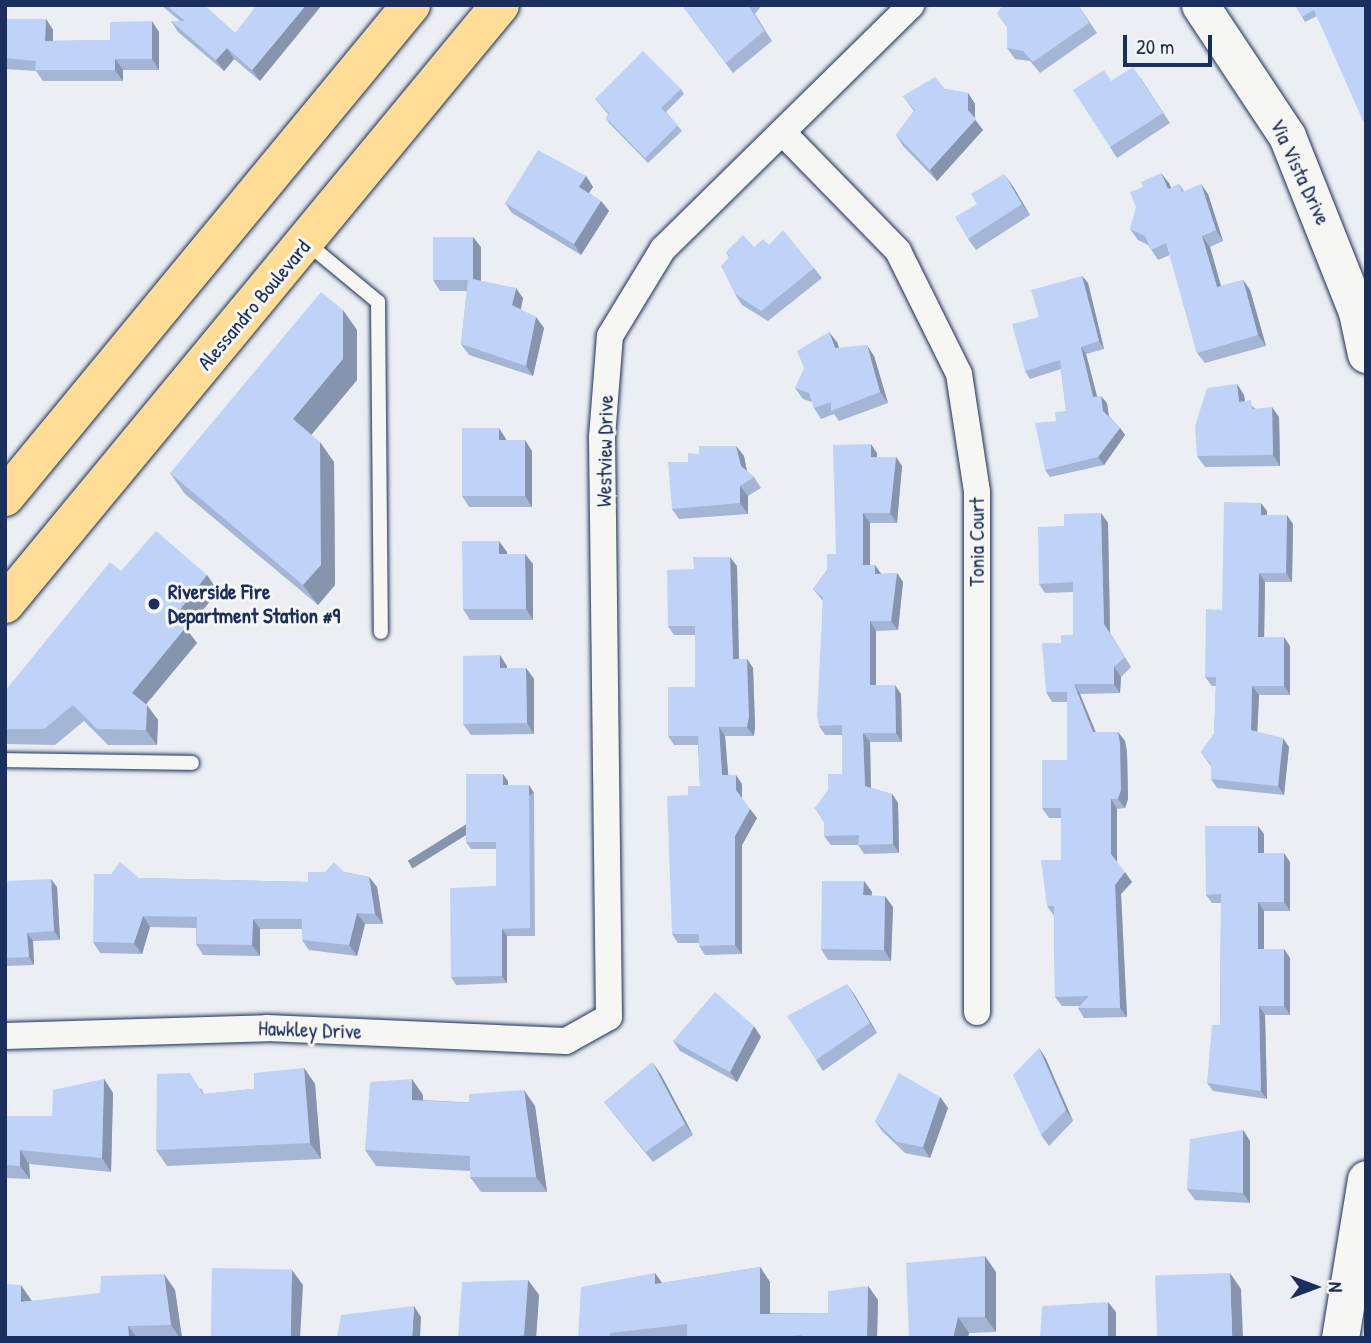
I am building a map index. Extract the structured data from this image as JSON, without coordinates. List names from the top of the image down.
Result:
{
  "streets": {
    "main road": ["Alessandro Boulevard"],
    "street": [
      "Via Vista Drive",
      "Westview Drive",
      "Tonia Court",
      "Hawkley Drive"
    ]
  },
  "crossings": [
    ["Westview Drive", "Tonia Court"],
    ["Westview Drive", "Hawkley Drive"]
  ],
  "places": ["Riverside Fire Department Station #9"],
  "scale_bar": "20 m",
  "north": "right"
}
